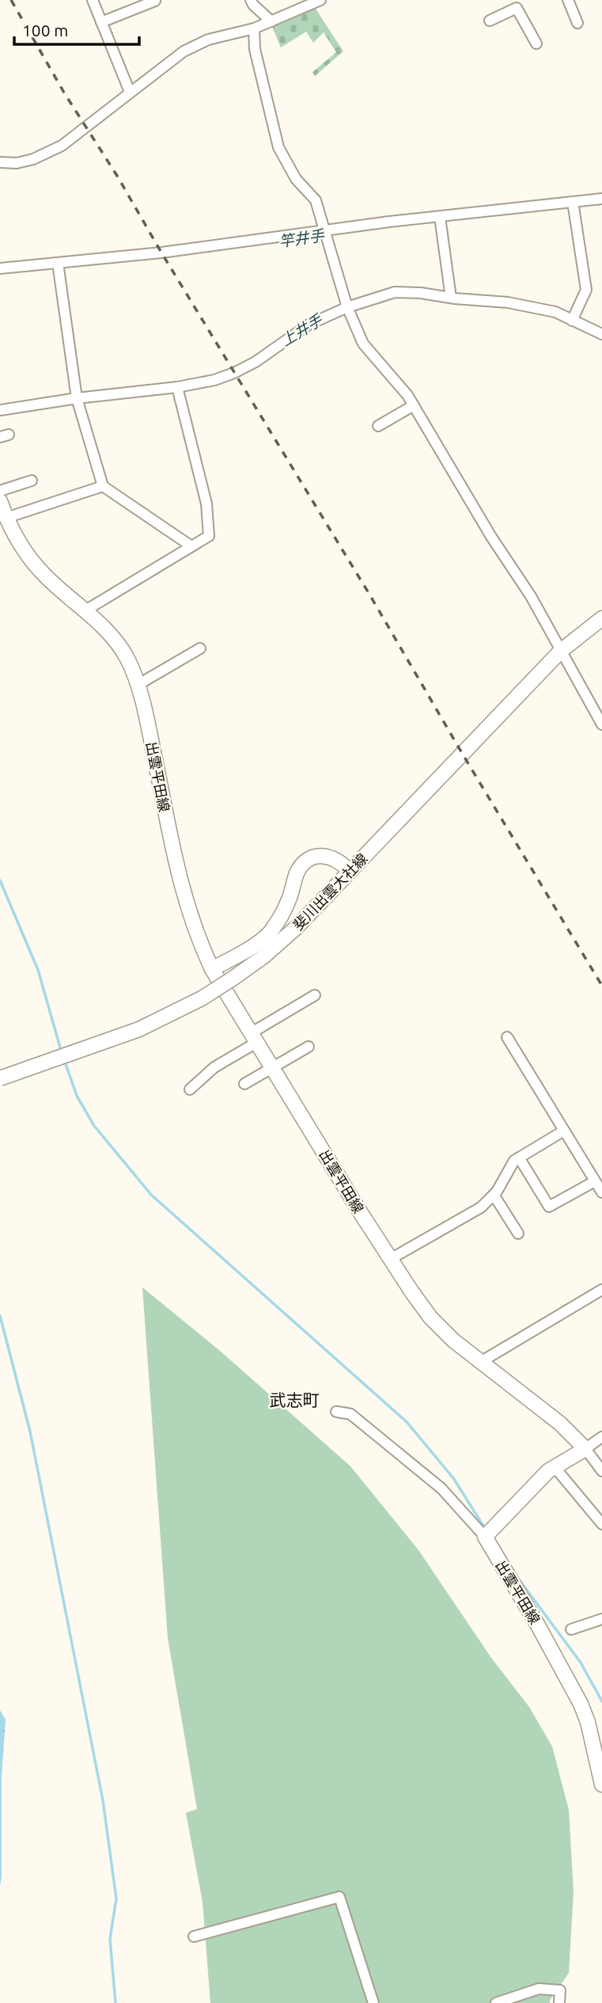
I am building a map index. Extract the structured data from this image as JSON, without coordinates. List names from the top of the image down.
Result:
{
  "streets": {
    "main road": ["出雲平田線", "斐川出雲大社線"]
  },
  "districts": ["武志町"],
  "water": ["竿井手", "上井手"],
  "scale_bar": "100 m"
}
